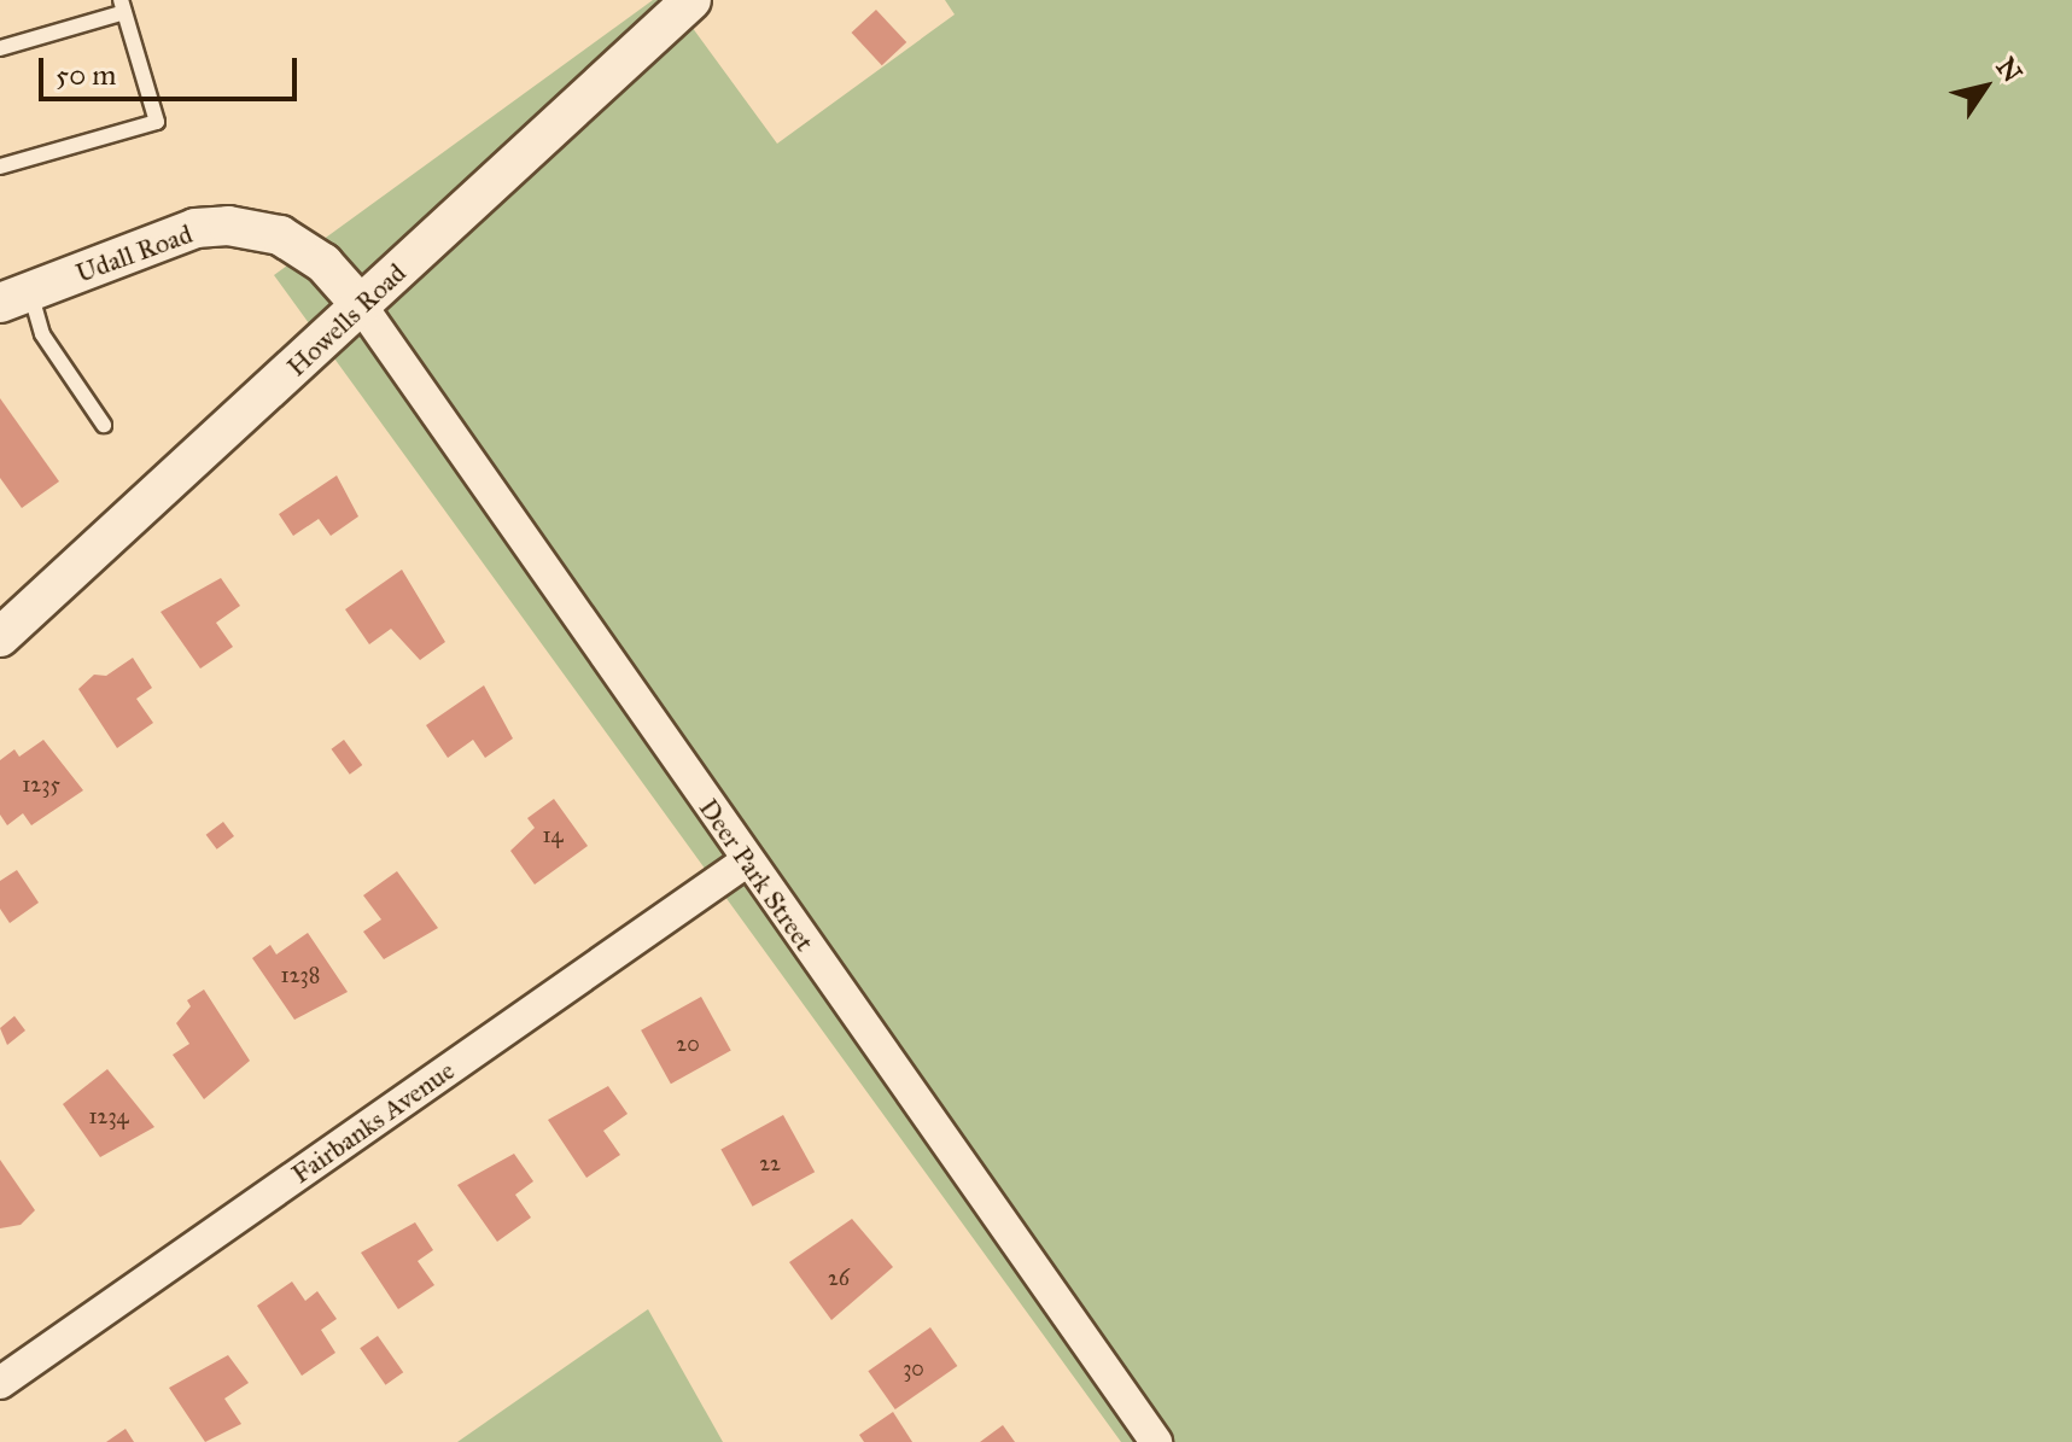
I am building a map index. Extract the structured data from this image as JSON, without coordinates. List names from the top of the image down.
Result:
{
  "streets": {
    "street": [
      "Udall Road",
      "Howells Road",
      "Deer Park Street",
      "Fairbanks Avenue"
    ]
  },
  "crossings": [
    ["Udall Road", "Howells Road"],
    ["Udall Road", "Deer Park Street"],
    ["Howells Road", "Deer Park Street"],
    ["Deer Park Street", "Fairbanks Avenue"]
  ],
  "house_numbers": [
    "1235",
    "14",
    "1238",
    "20",
    "1234",
    "22",
    "26",
    "30"
  ],
  "scale_bar": "50 m",
  "north": "top right"
}
